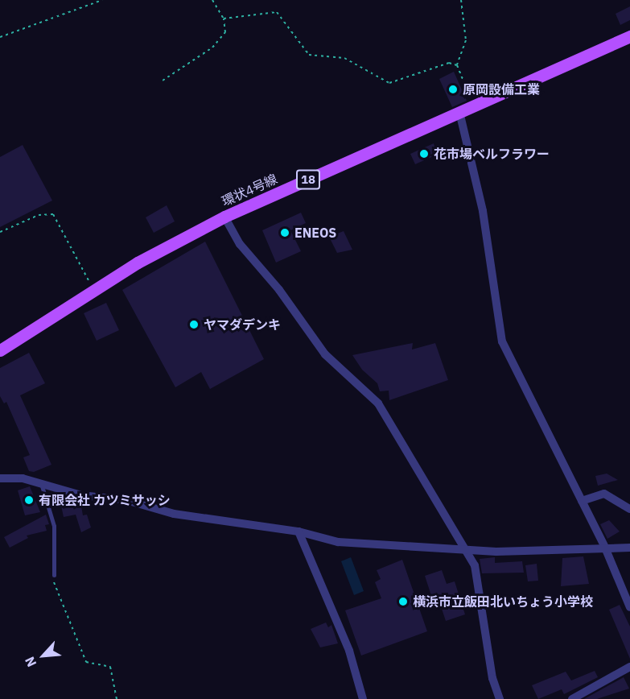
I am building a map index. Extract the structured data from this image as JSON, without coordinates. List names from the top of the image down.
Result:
{
  "streets": {
    "main road": ["18", "環状4号線"]
  },
  "places": [
    "原岡設備工業",
    "花市場ベルフラワー",
    "ENEOS",
    "ヤマダデンキ",
    "有限会社 カツミサッシ",
    "横浜市立飯田北いちょう小学校"
  ],
  "north": "bottom left"
}
